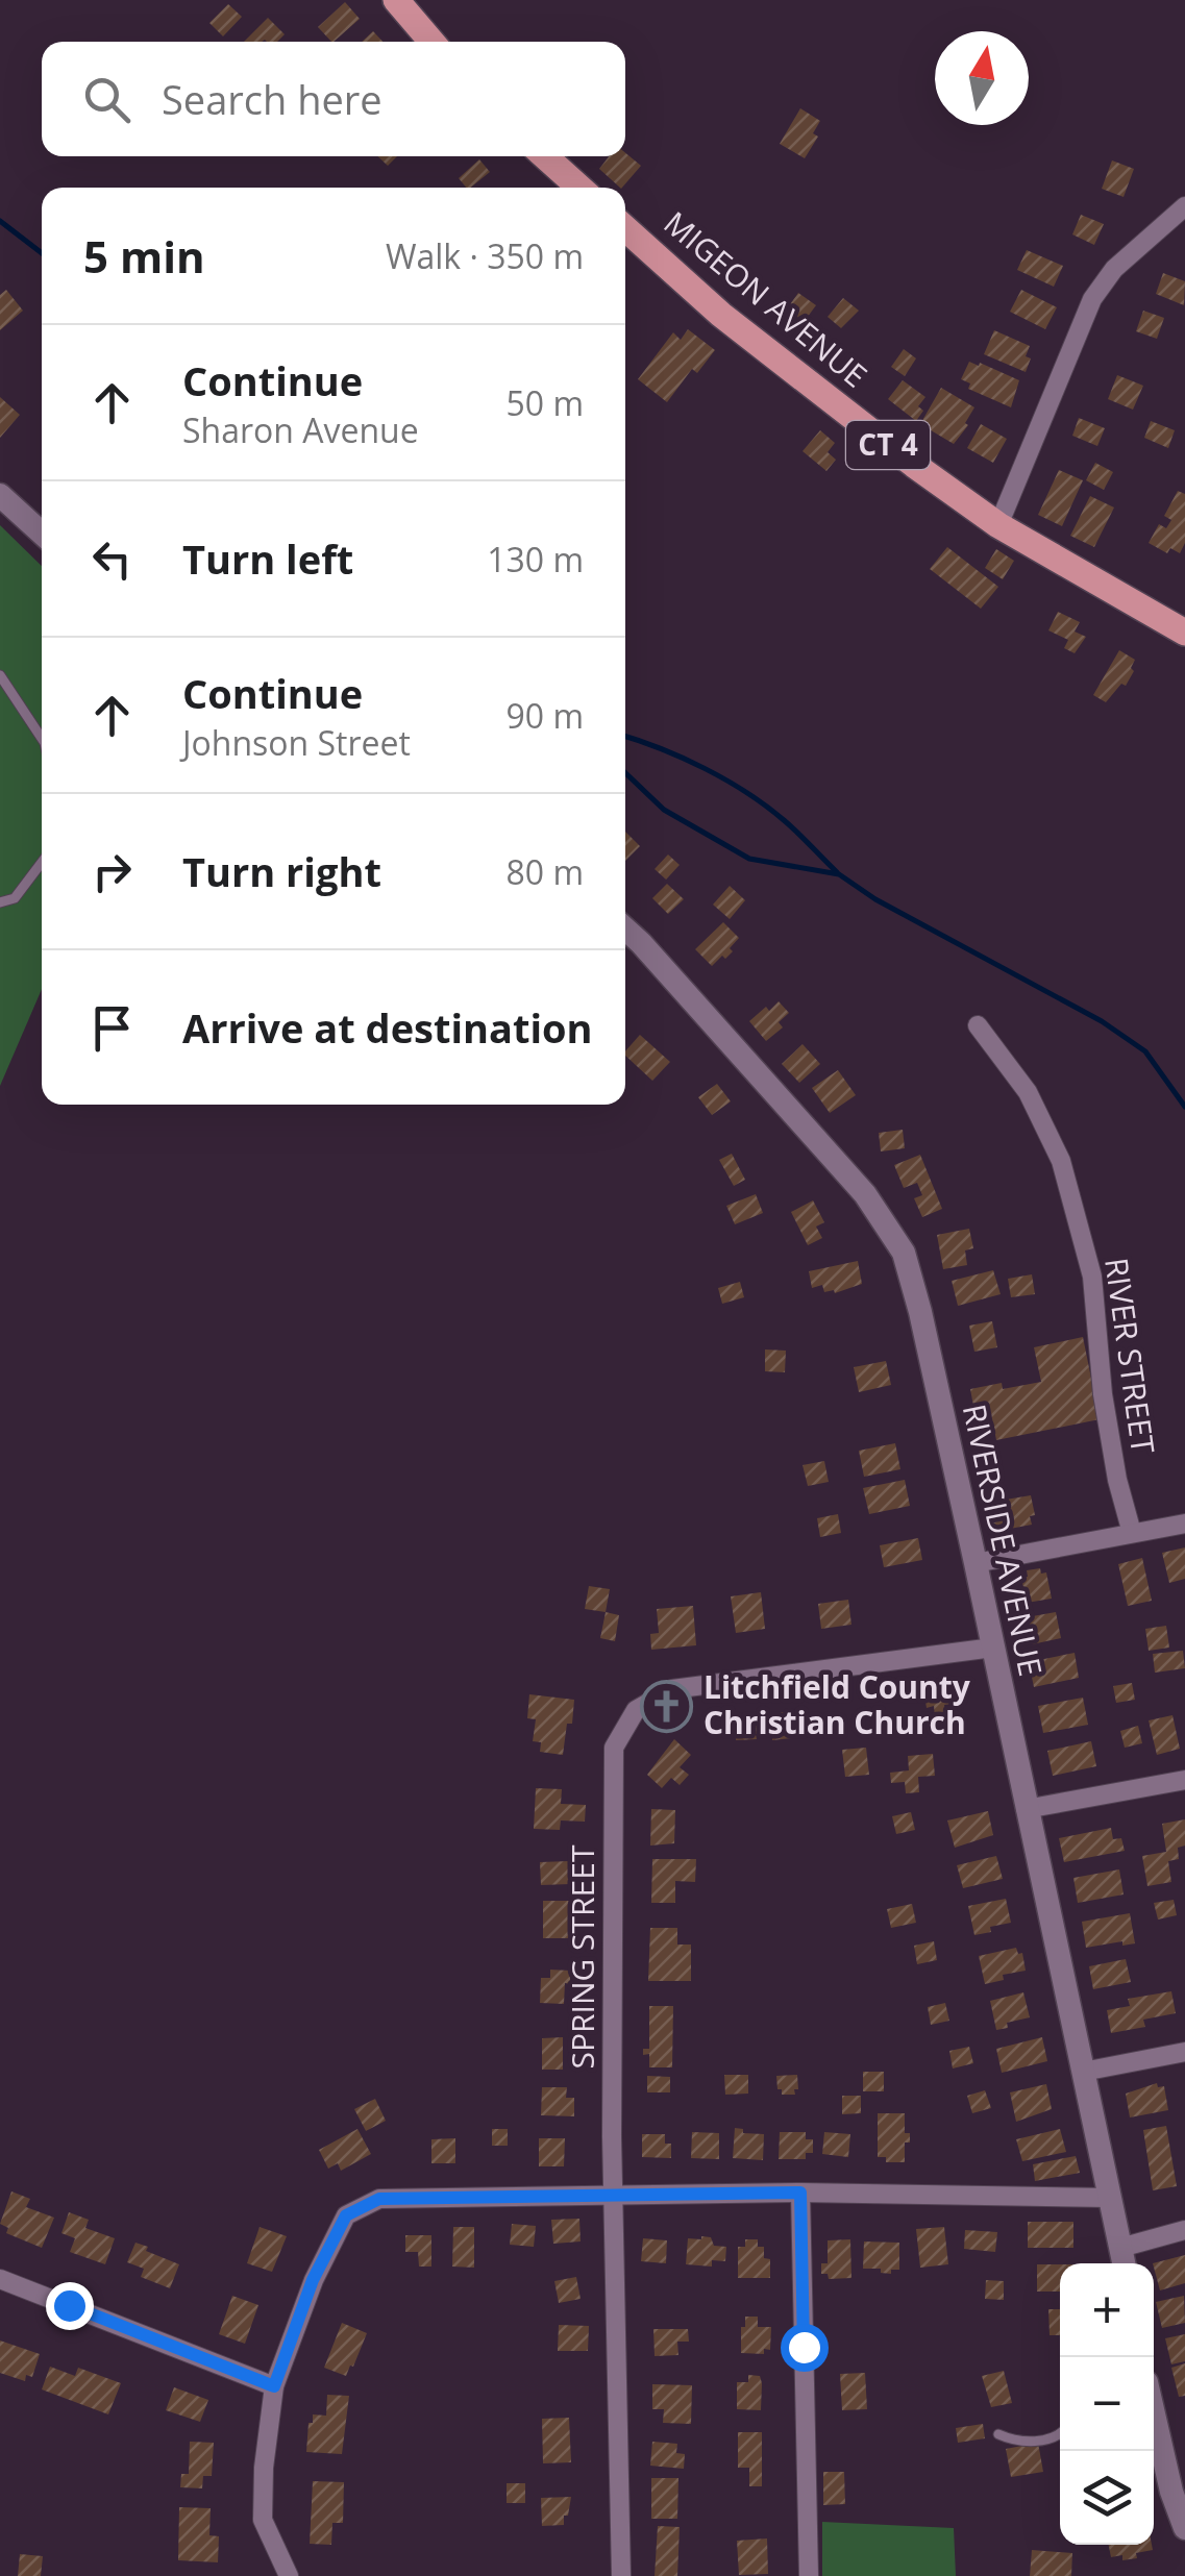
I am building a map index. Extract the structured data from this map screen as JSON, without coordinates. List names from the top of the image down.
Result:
{
  "streets": {
    "main road": ["MIGEON AVENUE", "CT 4"],
    "street": ["RIVER STREET", "RIVERSIDE AVENUE", "SPRING STREET"]
  },
  "crossings": [
    ["RIVERSIDE AVENUE", "SPRING STREET"]
  ],
  "places": {
    "church": ["Litchfield County Christian Church"]
  },
  "north": "top",
  "page": {
    "search": "Search here",
    "heading": ["5 min", "Walk · 350 m"],
    "list": [
      ["Continue", "Sharon Avenue", "50 m"],
      ["Turn left", "130 m"],
      ["Continue", "Johnson Street", "90 m"],
      ["Turn right", "80 m"],
      "Arrive at destination"
    ],
    "map_buttons": ["+", "−"]
  }
}
